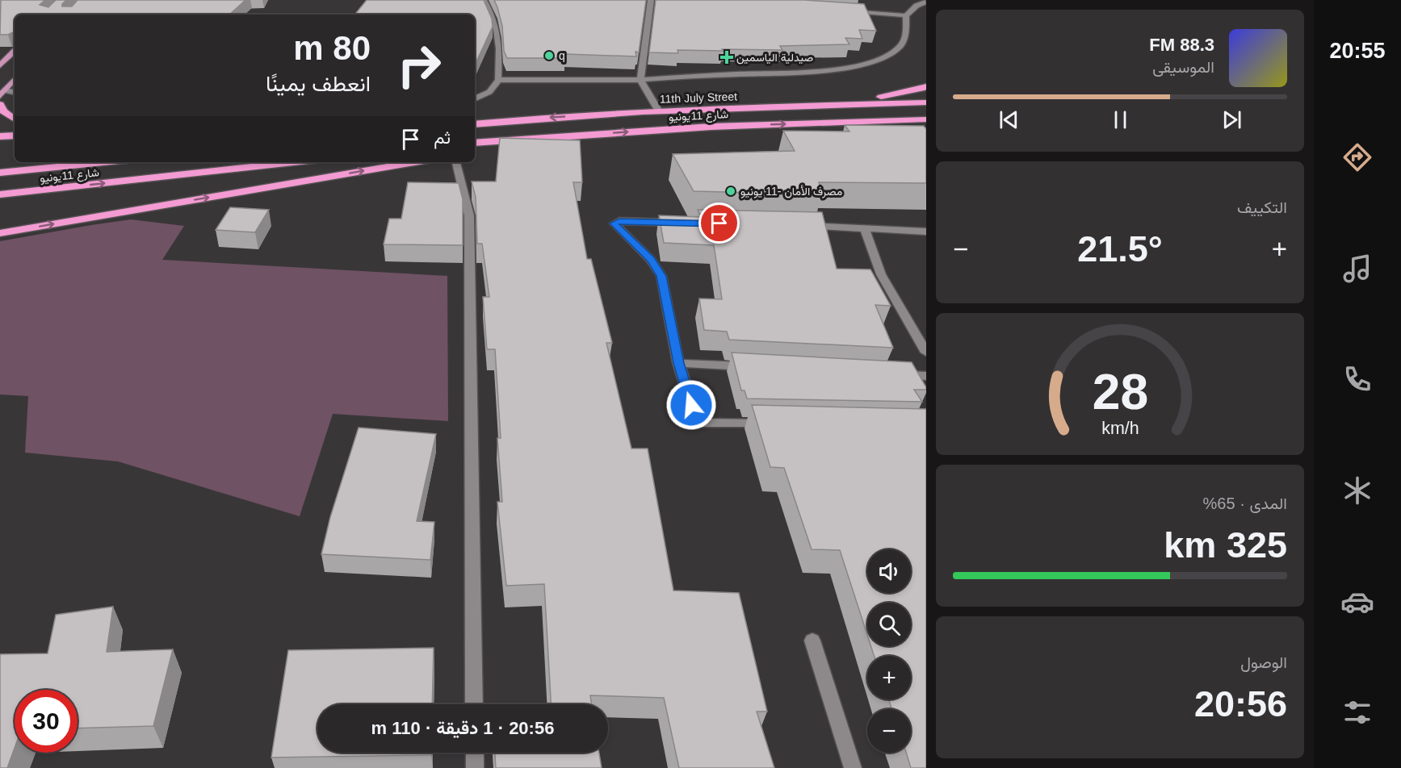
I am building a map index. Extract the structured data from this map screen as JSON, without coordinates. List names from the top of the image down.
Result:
{
  "streets": {
    "highway": ["11th July Street", "شارع 11يونيو"]
  },
  "places": {
    "other": ["q", "مصرف الأمان -11 يونيو"],
    "health": ["صيدلية الياسمين"]
  },
  "page": {
    "tabs": "20:55",
    "turn": ["80 m", "انعطف يمينًا"],
    "song": ["88.3 FM", "الموسيقى"],
    "then": "ثم",
    "tile": [
      "التكييف",
      ["المدى · 65%", "325 km"],
      ["الوصول", "20:56"]
    ],
    "heat": ["−", "21.5°", "+"],
    "map_buttons": ["+", "−"],
    "limit": "30",
    "trip": "20:56 · 1 دقيقة · 110 m",
    "gauge": ["28", "km/h"]
  }
}
